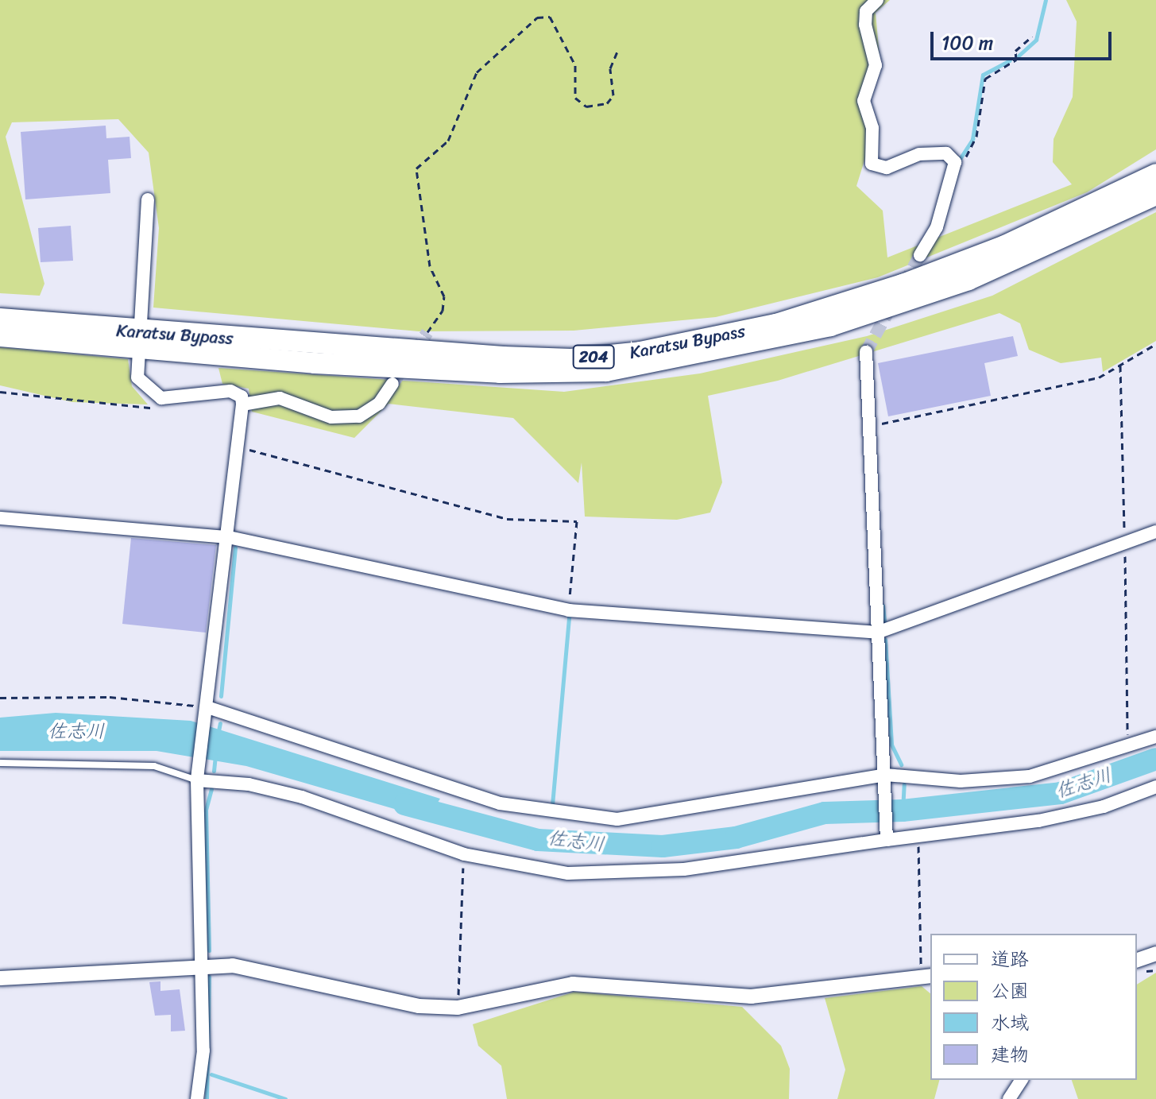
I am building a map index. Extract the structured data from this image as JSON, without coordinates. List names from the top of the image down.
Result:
{
  "streets": {
    "highway": ["Karatsu Bypass", "204"]
  },
  "water": ["佐志川"],
  "legend": [
    "道路",
    "公園",
    "水域",
    "建物"
  ],
  "scale_bar": "100 m"
}
